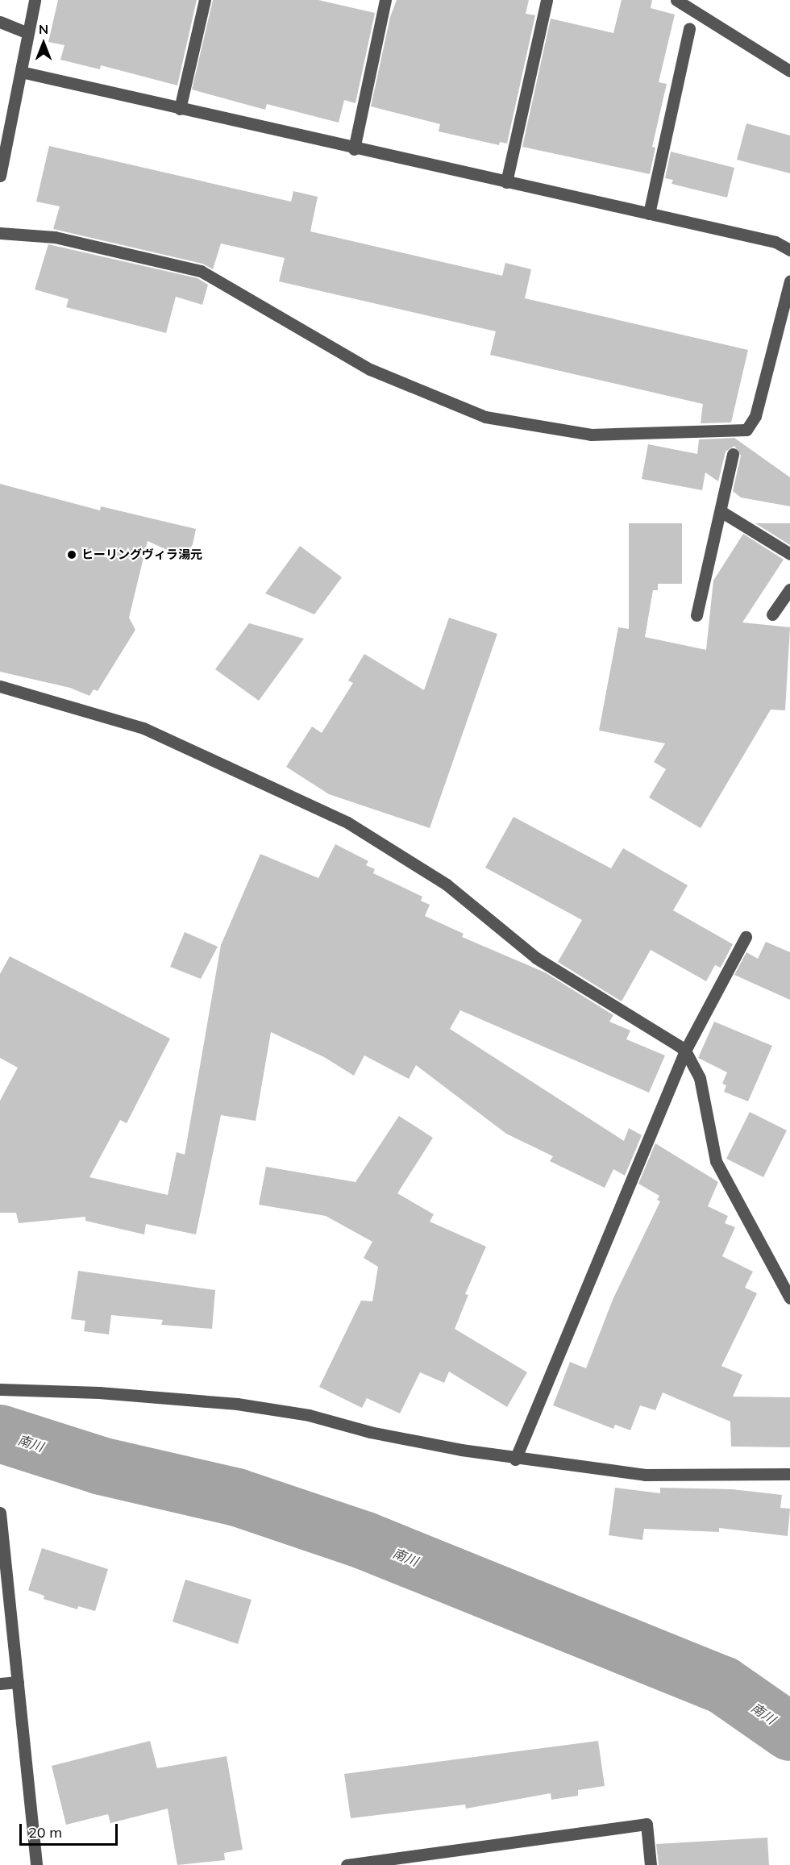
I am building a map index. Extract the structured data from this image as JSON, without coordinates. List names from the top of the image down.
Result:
{
  "water": ["南川"],
  "places": ["ヒーリングヴィラ湯元"],
  "scale_bar": "20 m",
  "north": "top"
}
